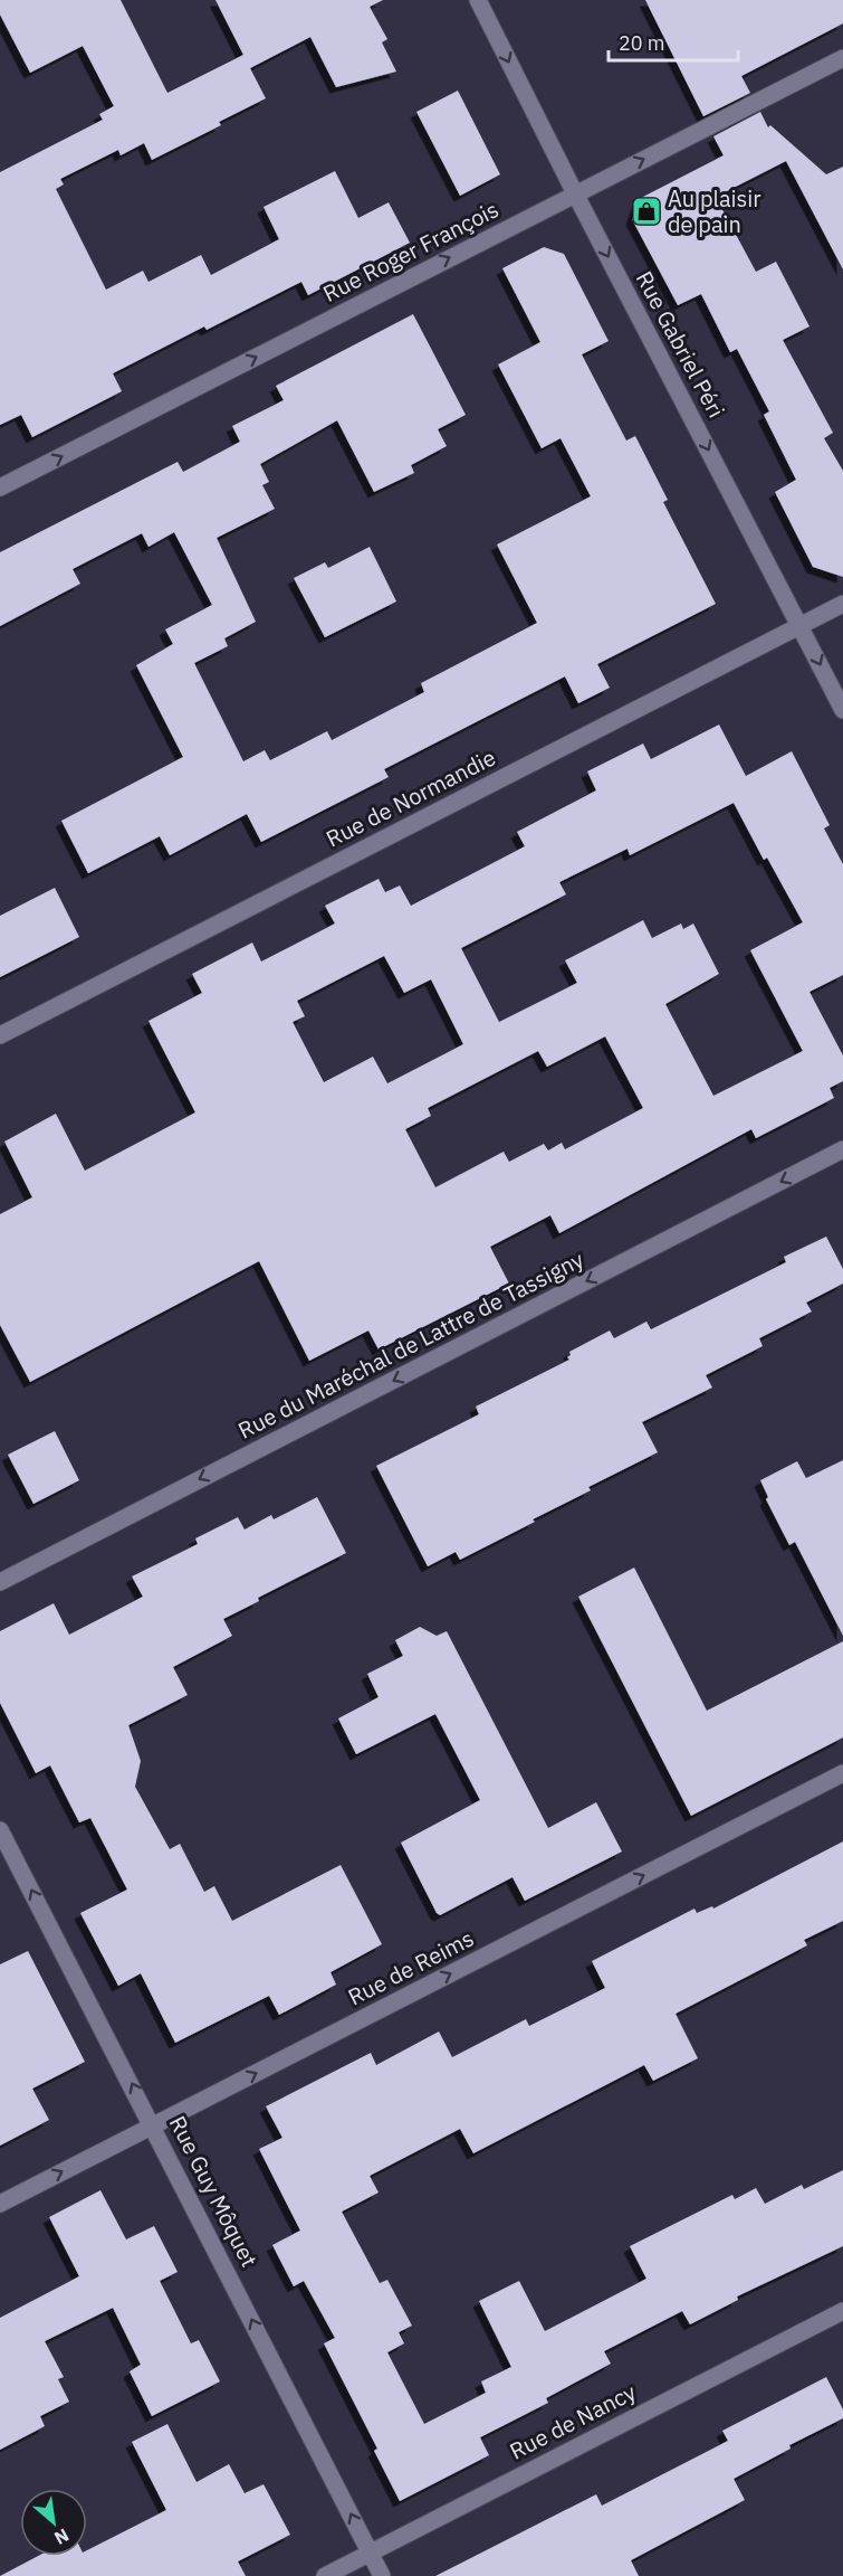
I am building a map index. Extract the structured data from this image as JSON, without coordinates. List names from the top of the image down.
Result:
{
  "streets": {
    "street": [
      "Rue Roger François",
      "Rue Gabriel Péri",
      "Rue de Normandie",
      "Rue du Maréchal de Lattre de Tassigny",
      "Rue de Reims",
      "Rue Guy Môquet",
      "Rue de Nancy"
    ]
  },
  "crossings": [
    ["Rue Roger François", "Rue Gabriel Péri"],
    ["Rue Gabriel Péri", "Rue de Normandie"],
    ["Rue de Reims", "Rue Guy Môquet"],
    ["Rue Guy Môquet", "Rue de Nancy"]
  ],
  "one_way": [
    "Rue Roger François",
    "Rue Gabriel Péri",
    "Rue du Maréchal de Lattre de Tassigny",
    "Rue de Reims",
    "Rue Guy Môquet"
  ],
  "places": {
    "shop": ["Au plaisir de pain"]
  },
  "scale_bar": "20 m",
  "north": "bottom right"
}
